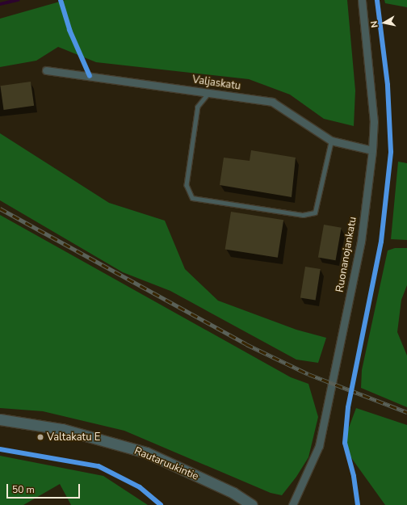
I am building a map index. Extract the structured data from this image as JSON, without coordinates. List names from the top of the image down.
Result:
{
  "streets": {
    "main road": ["Rautaruukintie"],
    "street": ["Valjaskatu", "Ruonanojankatu"]
  },
  "crossings": [
    ["Valjaskatu", "Ruonanojankatu"]
  ],
  "places": ["Valtakatu E"],
  "scale_bar": "50 m",
  "north": "left"
}
